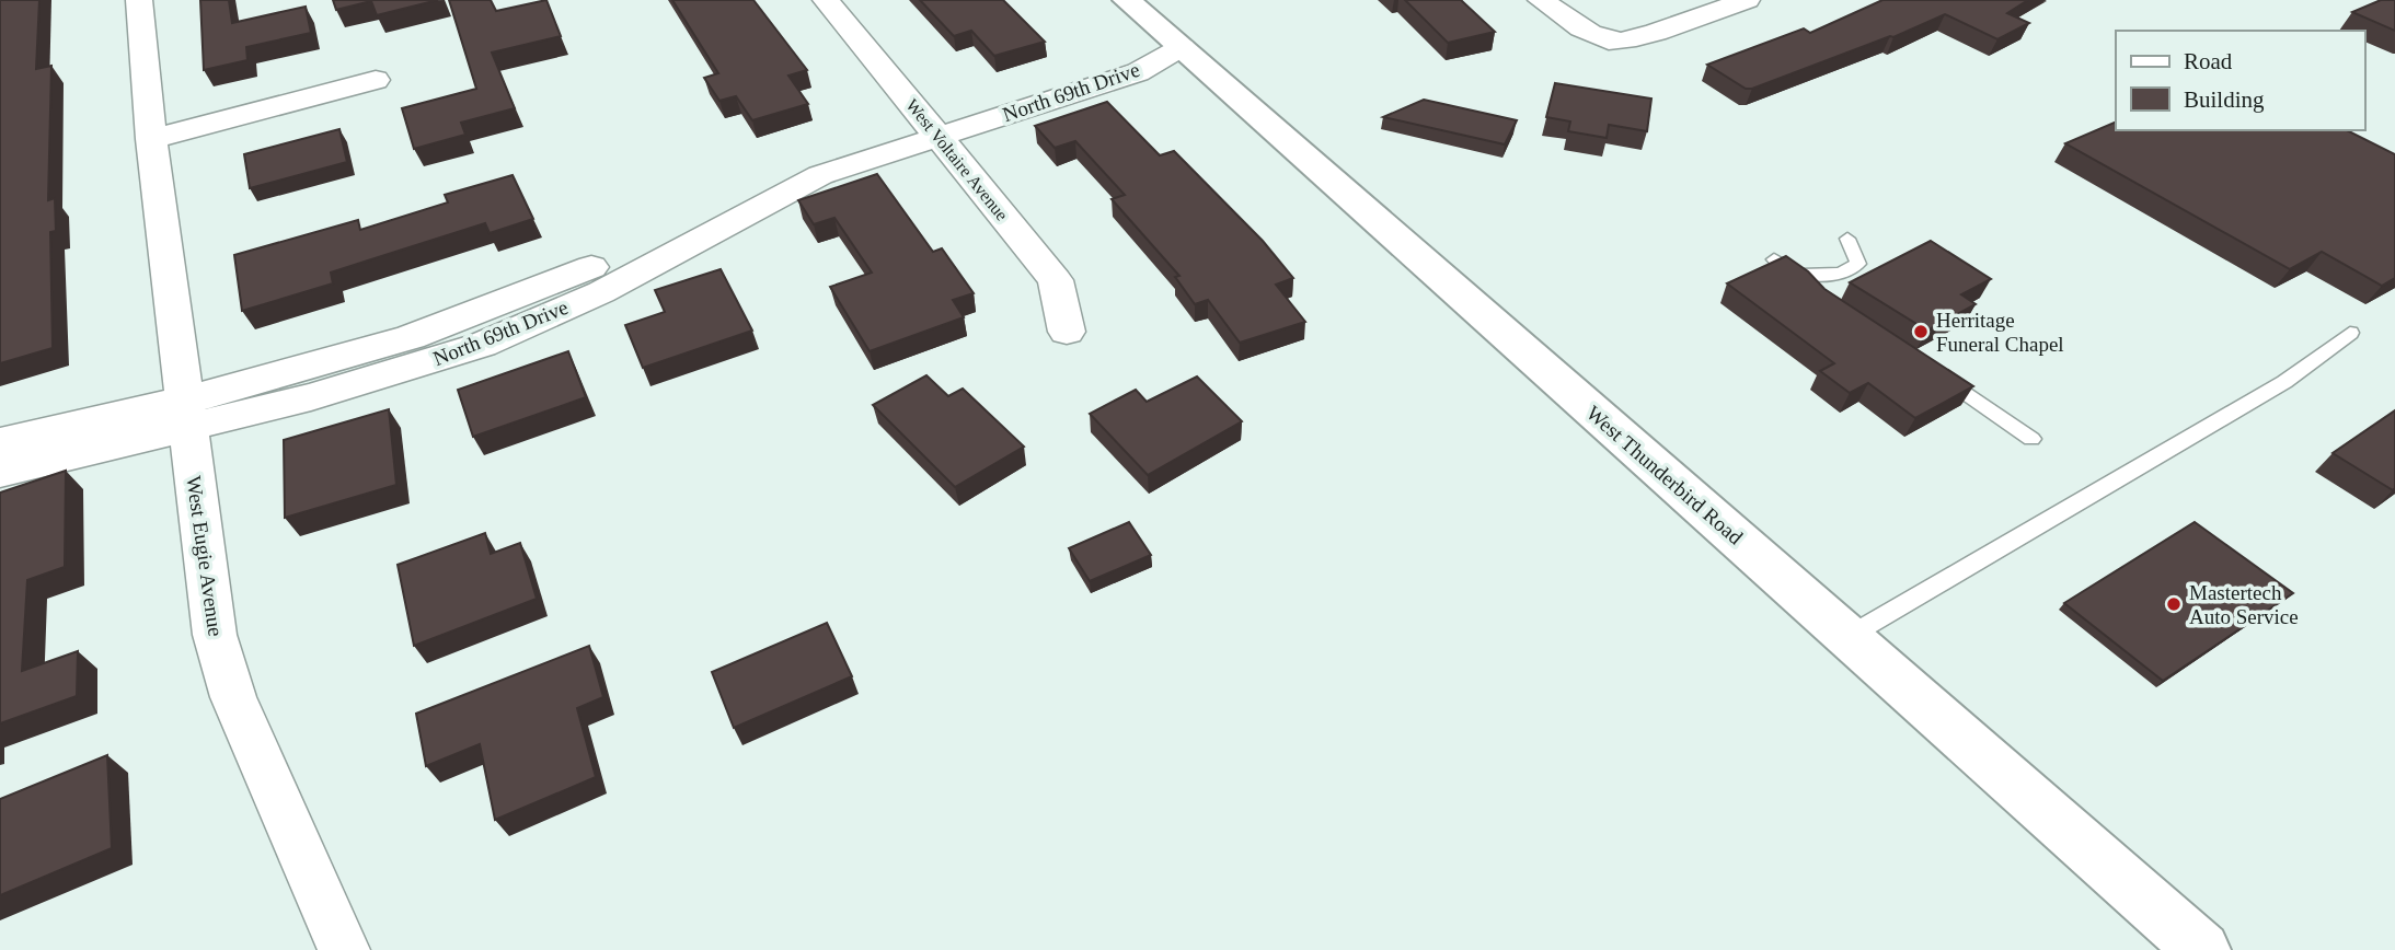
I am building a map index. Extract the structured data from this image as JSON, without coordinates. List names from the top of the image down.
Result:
{
  "streets": {
    "main road": ["West Thunderbird Road"],
    "street": ["North 69th Drive", "West Voltaire Avenue", "West Eugie Avenue"]
  },
  "crossings": [
    ["North 69th Drive", "West Voltaire Avenue"],
    ["North 69th Drive", "West Thunderbird Road"],
    ["North 69th Drive", "West Eugie Avenue"]
  ],
  "places": ["Herritage Funeral Chapel", "Mastertech Auto Service"],
  "legend": ["Road", "Building"]
}
